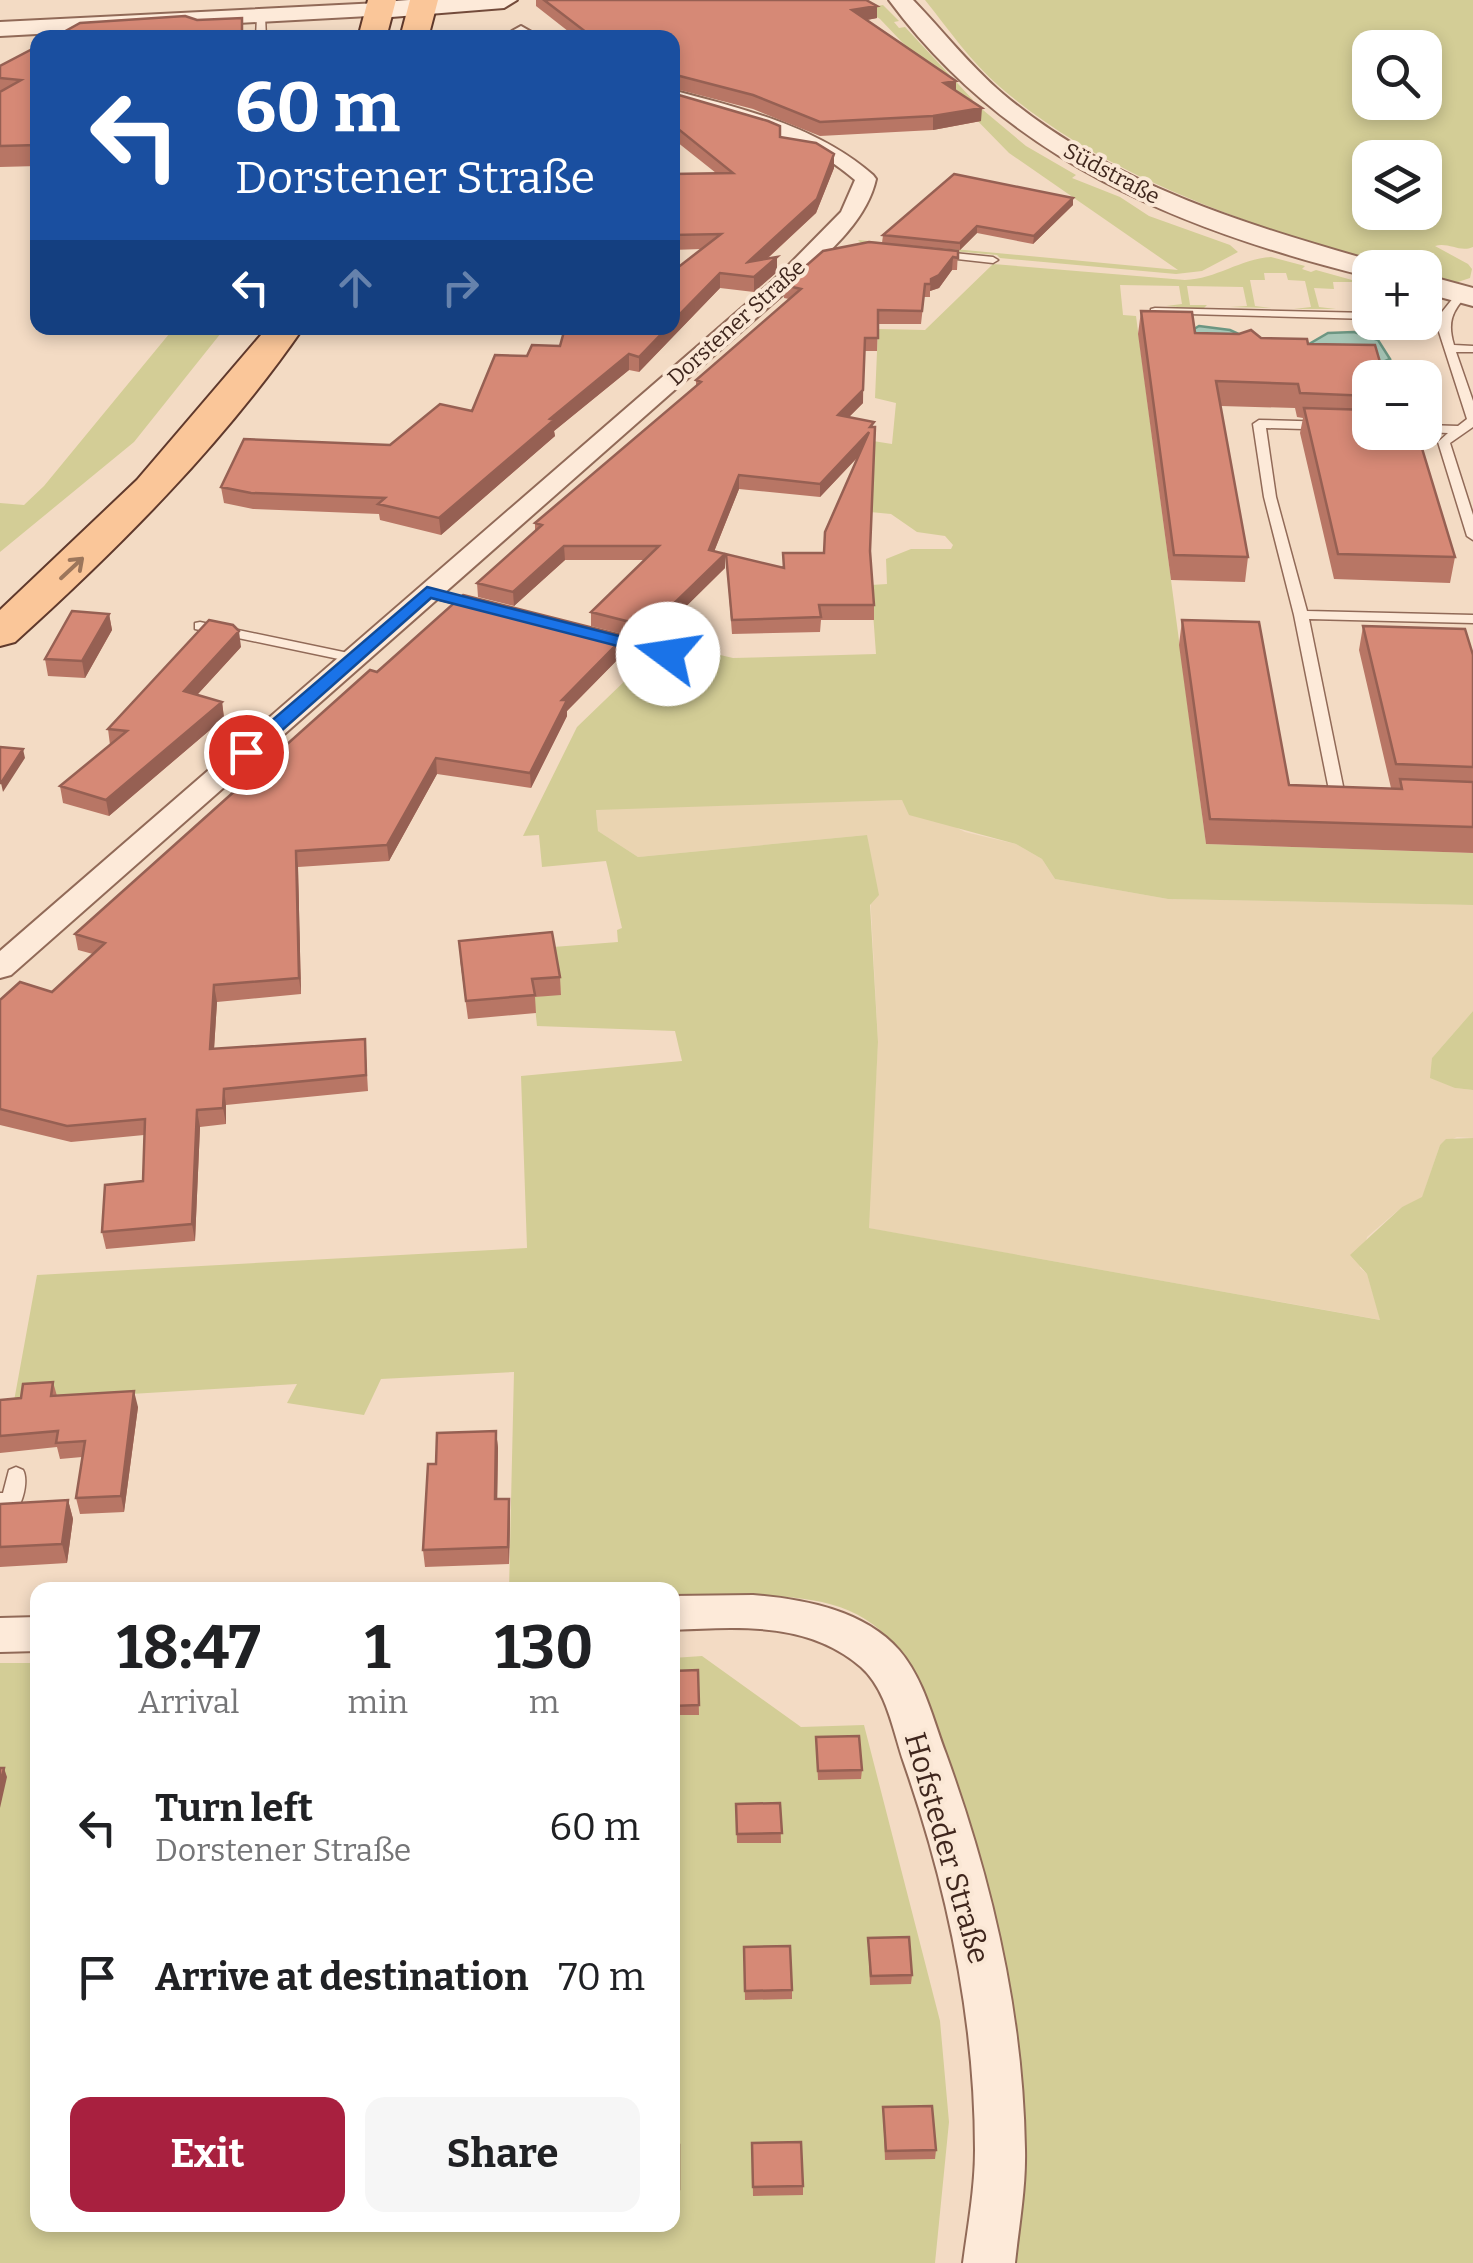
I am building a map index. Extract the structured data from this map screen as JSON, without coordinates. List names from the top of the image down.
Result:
{
  "streets": {
    "street": ["Südstraße", "Dorstener Straße", "Hofsteder Straße"]
  },
  "page": {
    "map_buttons": ["+", "−"],
    "turn": ["60 m", "Dorstener Straße"],
    "eta": [
      "18:47",
      "Arrival",
      "1",
      "min",
      "130",
      "m"
    ],
    "list": [
      {
        "name": "Turn left",
        "note": "Dorstener Straße",
        "value": "60 m"
      },
      {
        "name": "Arrive at destination",
        "value": "70 m"
      }
    ],
    "buttons": ["Exit", "Share"]
  }
}
